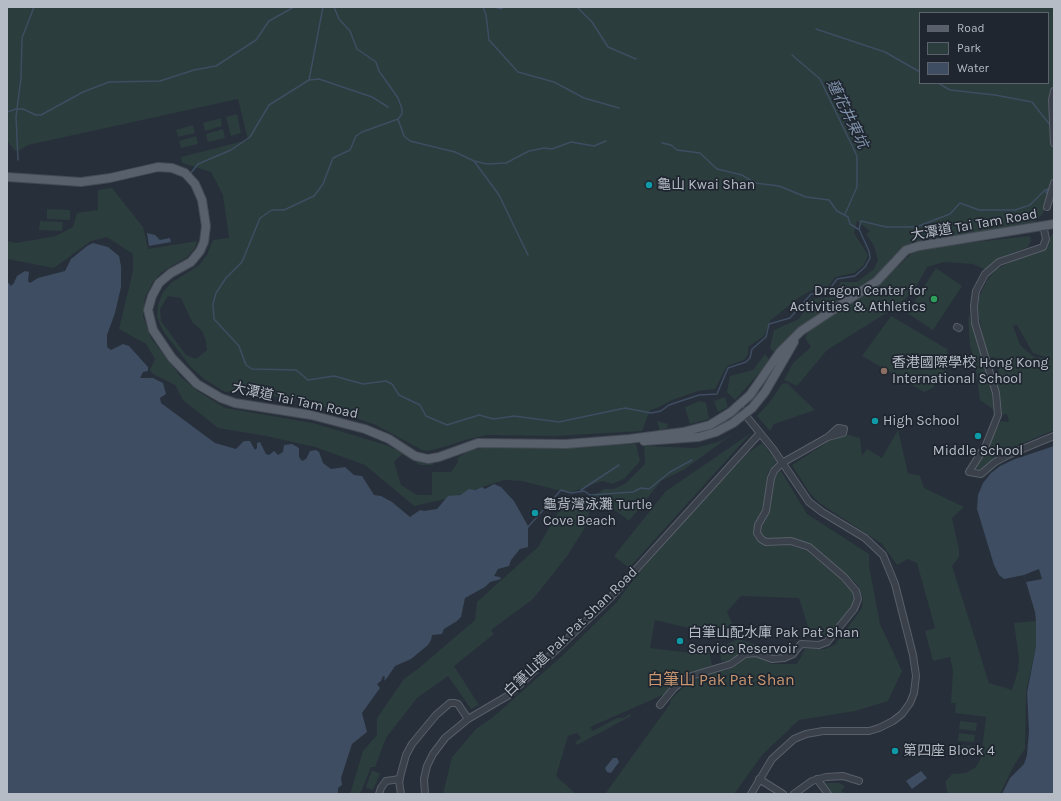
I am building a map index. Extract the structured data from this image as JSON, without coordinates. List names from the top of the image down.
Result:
{
  "streets": {
    "main road": ["大潭道 Tai Tam Road"],
    "street": ["白筆山道 Pak Pat Shan Road"]
  },
  "districts": ["白筆山 Pak Pat Shan"],
  "water": ["蓮花井東坑"],
  "places": [
    "龜山 Kwai Shan",
    "Dragon Center for Activities & Athletics",
    "香港國際學校 Hong Kong International School",
    "High School",
    "Middle School",
    "龜背灣泳灘 Turtle Cove Beach",
    "白筆山配水庫 Pak Pat Shan Service Reservoir",
    "第四座 Block 4"
  ],
  "legend": ["Road", "Park", "Water"]
}
